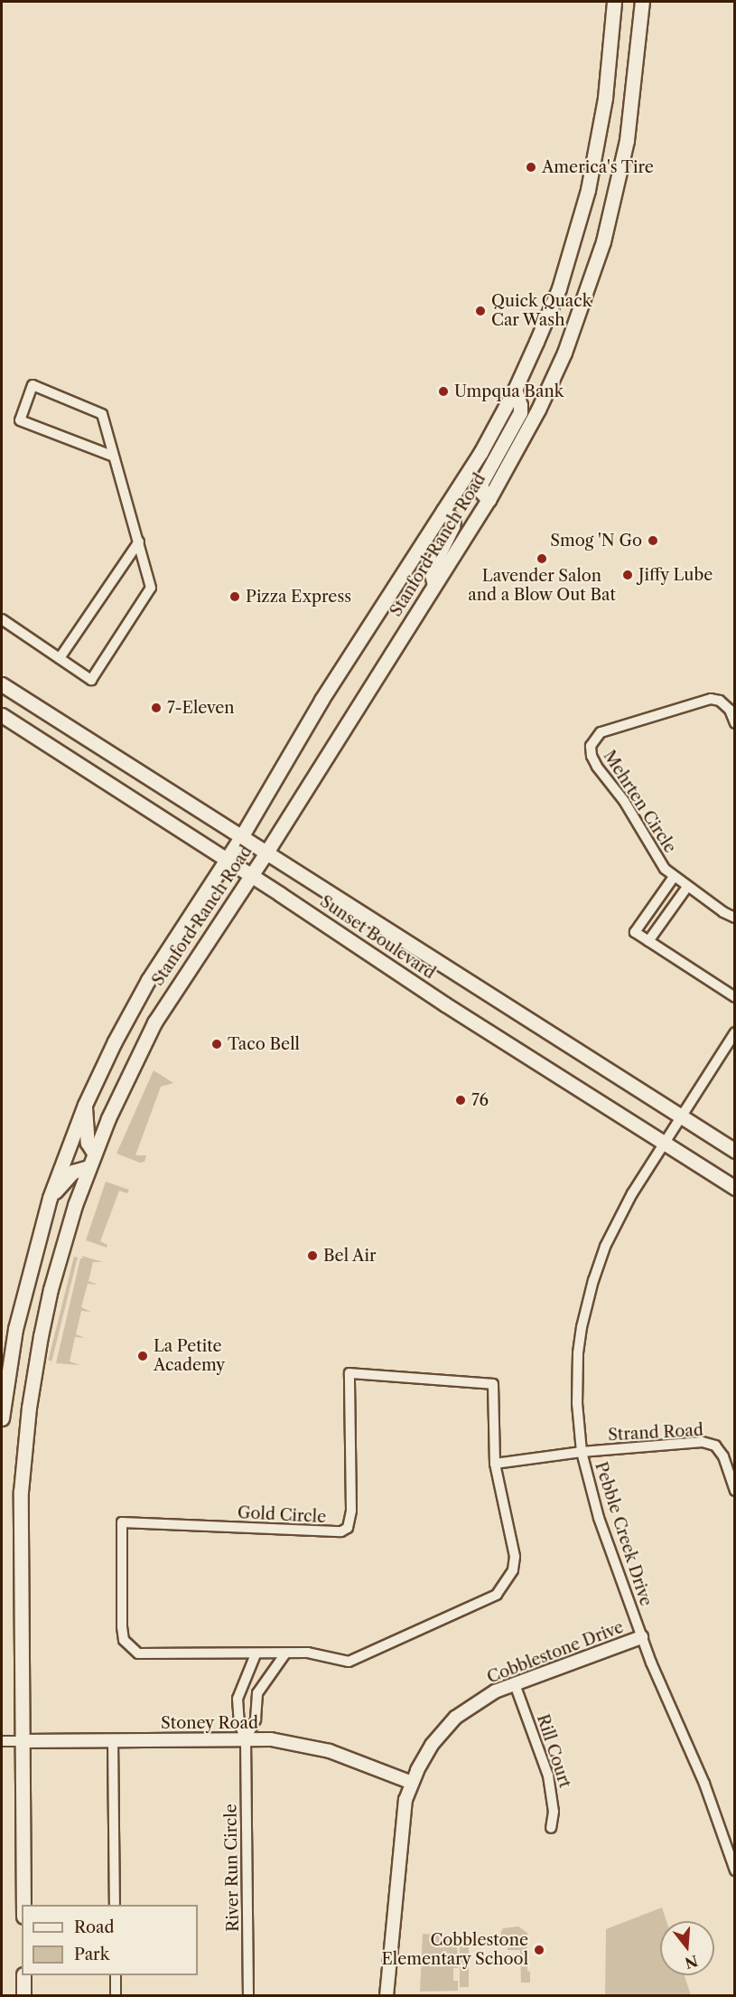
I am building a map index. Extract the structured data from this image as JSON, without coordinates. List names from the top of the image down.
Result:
{
  "streets": {
    "main road": ["Stanford Ranch Road", "Sunset Boulevard"],
    "street": [
      "Mehrten Circle",
      "Strand Road",
      "Gold Circle",
      "Pebble Creek Drive",
      "Cobblestone Drive",
      "Stoney Road",
      "Rill Court",
      "River Run Circle"
    ]
  },
  "crossings": [
    ["Stanford Ranch Road", "Sunset Boulevard"],
    ["Stanford Ranch Road", "Stoney Road"],
    ["Sunset Boulevard", "Pebble Creek Drive"],
    ["Strand Road", "Pebble Creek Drive"],
    ["Pebble Creek Drive", "Cobblestone Drive"],
    ["Cobblestone Drive", "Stoney Road"],
    ["Cobblestone Drive", "Rill Court"],
    ["Stoney Road", "River Run Circle"]
  ],
  "places": [
    "America's Tire",
    "Quick Quack Car Wash",
    "Umpqua Bank",
    "Smog 'N Go",
    "Lavender Salon and a Blow Out Bat",
    "Jiffy Lube",
    "Pizza Express",
    "7-Eleven",
    "Taco Bell",
    "76",
    "Bel Air",
    "La Petite Academy",
    "Cobblestone Elementary School"
  ],
  "legend": ["Road", "Park"],
  "north": "bottom"
}
